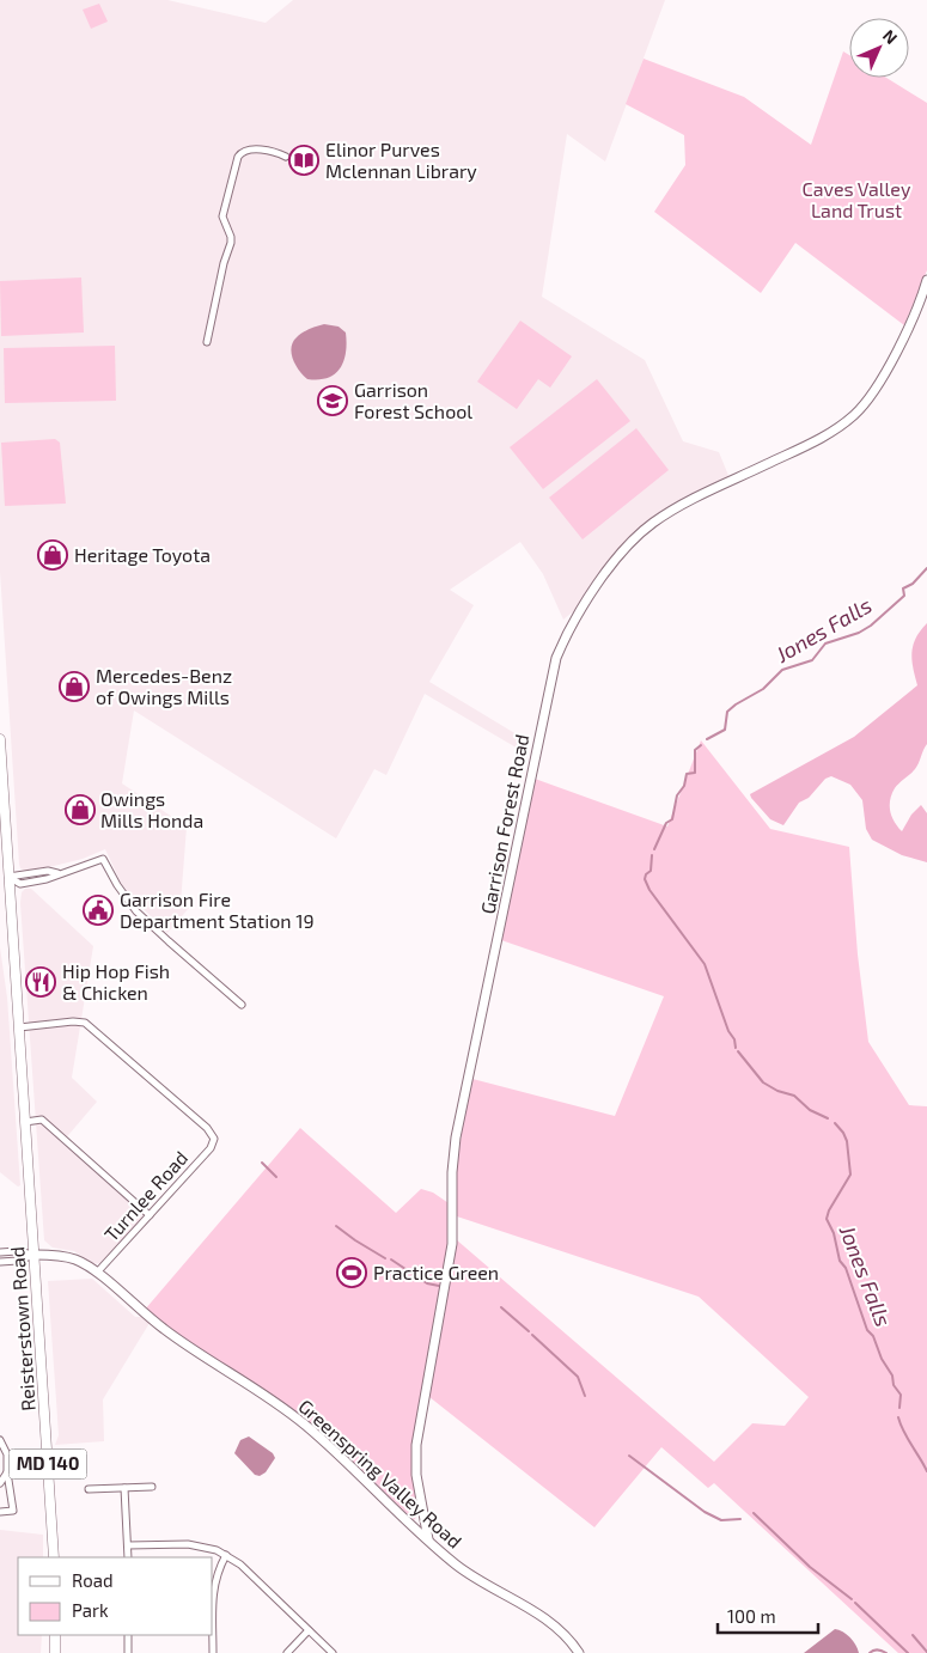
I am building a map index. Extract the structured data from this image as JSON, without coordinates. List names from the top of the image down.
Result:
{
  "streets": {
    "main road": [
      "Garrison Forest Road",
      "Reisterstown Road",
      "MD 140",
      "Greenspring Valley Road"
    ],
    "street": ["Turnlee Road"]
  },
  "crossings": [
    ["Garrison Forest Road", "Greenspring Valley Road"],
    ["Turnlee Road", "Reisterstown Road"],
    ["Turnlee Road", "Greenspring Valley Road"],
    ["Reisterstown Road", "Greenspring Valley Road"]
  ],
  "water": ["Jones Falls"],
  "parks": ["Caves Valley Land Trust"],
  "places": {
    "library": ["Elinor Purves Mclennan Library"],
    "school or university": ["Garrison Forest School"],
    "shop": ["Heritage Toyota", "Mercedes-Benz of Owings Mills", "Owings Mills Honda"],
    "public building": ["Garrison Fire Department Station 19"],
    "restaurant": ["Hip Hop Fish & Chicken"],
    "sports": ["Practice Green"]
  },
  "legend": ["Road", "Park"],
  "scale_bar": "100 m",
  "north": "top right"
}
